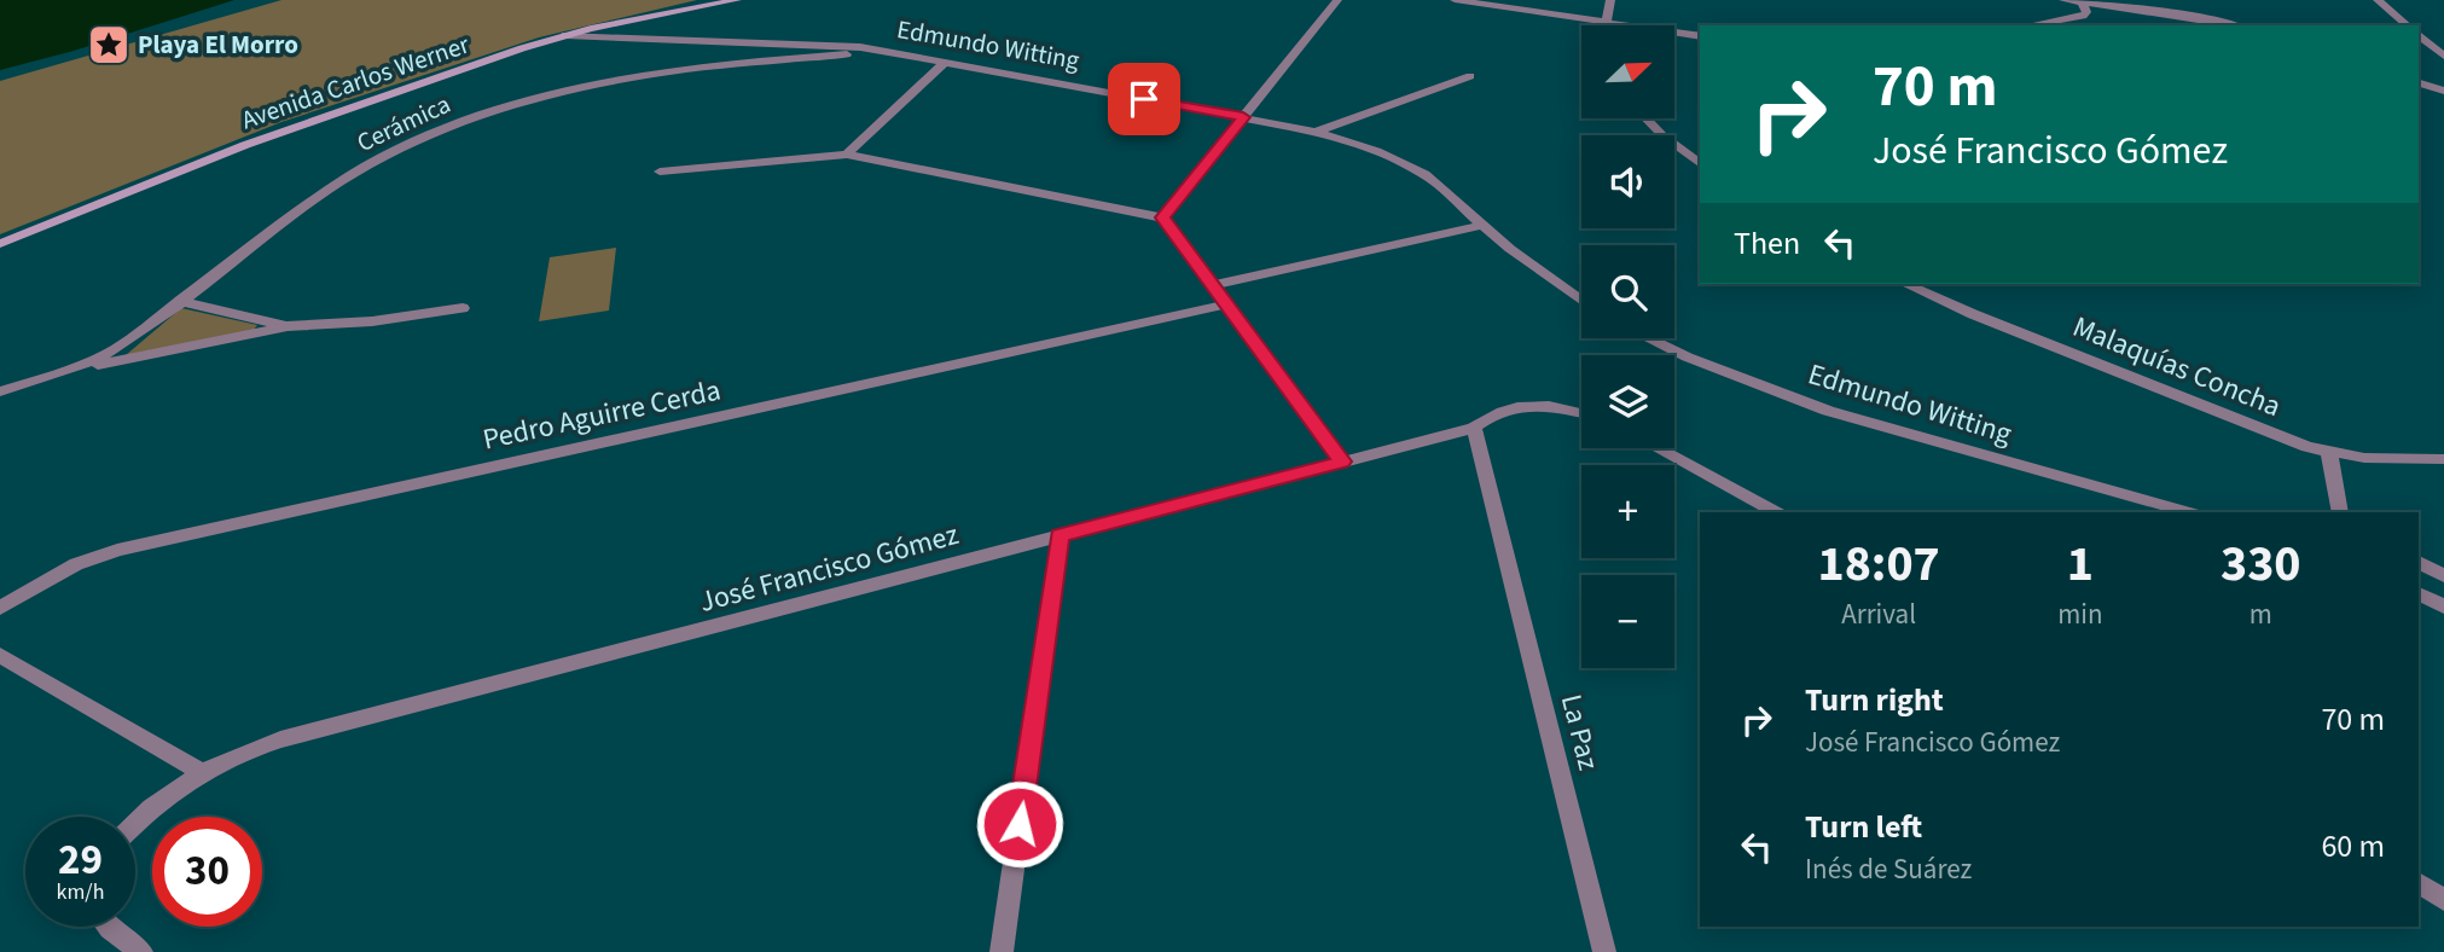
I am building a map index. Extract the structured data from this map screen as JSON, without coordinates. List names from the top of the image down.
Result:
{
  "streets": {
    "main road": ["Avenida Carlos Werner"],
    "street": [
      "Edmundo Witting",
      "Cerámica",
      "Malaquías Concha",
      "Pedro Aguirre Cerda",
      "José Francisco Gómez",
      "La Paz"
    ]
  },
  "crossings": [
    ["Edmundo Witting", "Avenida Carlos Werner"],
    ["Edmundo Witting", "Cerámica"],
    ["José Francisco Gómez", "La Paz"]
  ],
  "places": {
    "place": ["Playa El Morro"]
  },
  "north": "top right",
  "page": {
    "map_buttons": ["+", "−"],
    "turn": ["70 m", "José Francisco Gómez"],
    "then": "Then",
    "eta": [
      "18:07",
      "Arrival",
      "1",
      "min",
      "330",
      "m"
    ],
    "list": [
      {
        "name": "Turn right",
        "note": "José Francisco Gómez",
        "value": "70 m"
      },
      {
        "name": "Turn left",
        "note": "Inés de Suárez",
        "value": "60 m"
      }
    ],
    "speed": "29 km/h",
    "limit": "30"
  }
}
